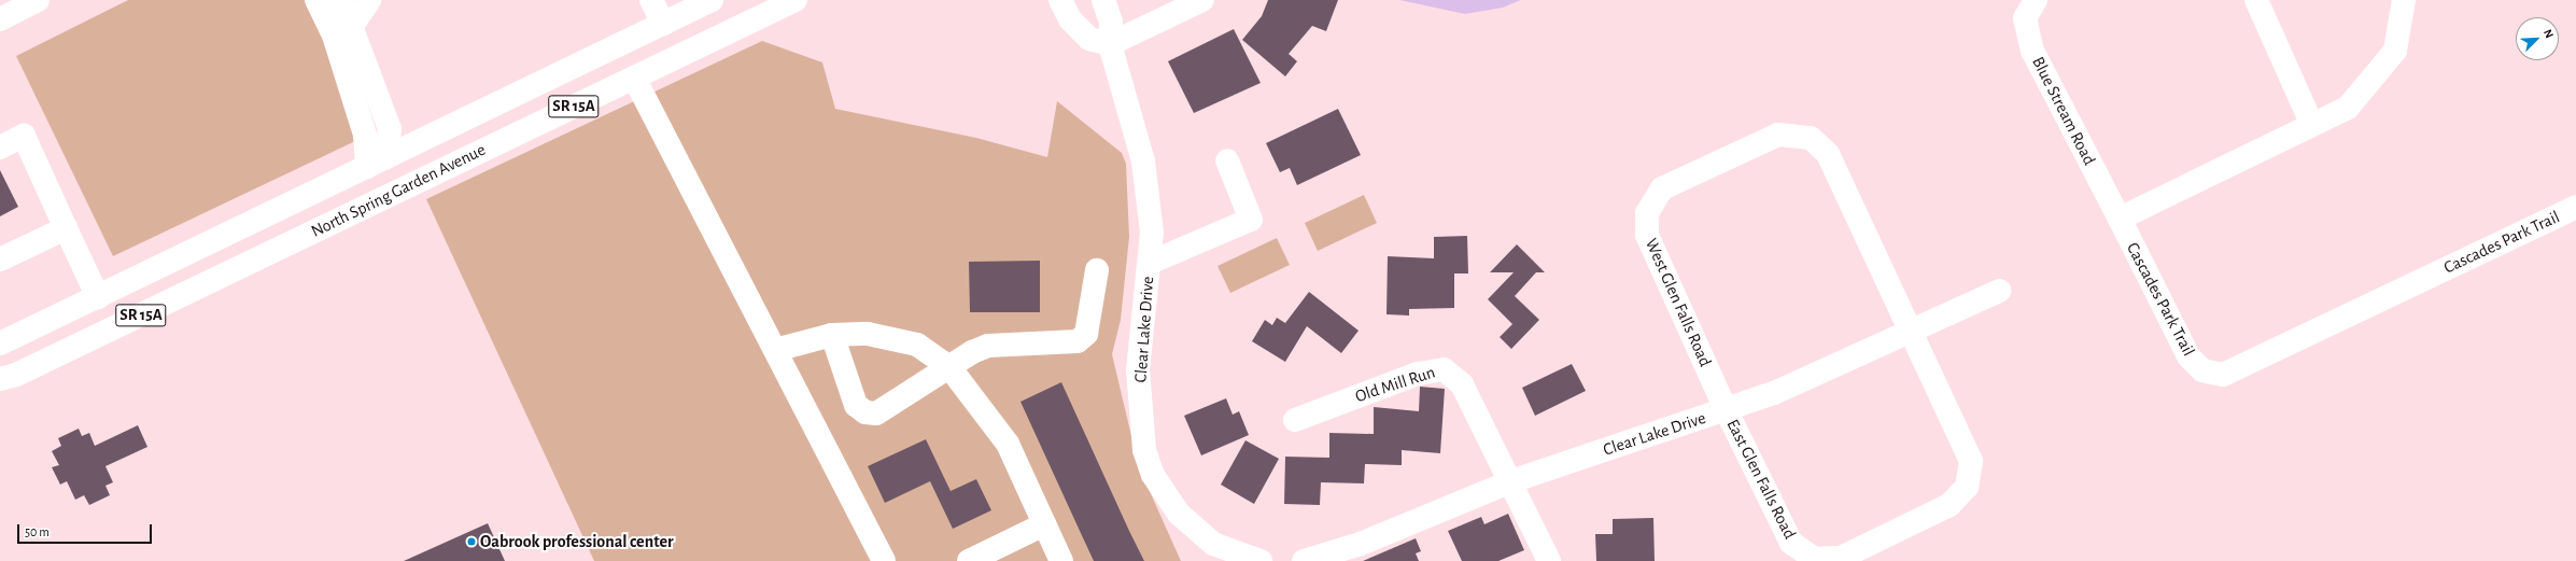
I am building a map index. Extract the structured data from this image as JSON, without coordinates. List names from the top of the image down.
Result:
{
  "streets": {
    "main road": [
      "SR 15A",
      "Blue Stream Road",
      "North Spring Garden Avenue",
      "Cascades Park Trail",
      "West Glen Falls Road",
      "Clear Lake Drive",
      "Old Mill Run",
      "East Glen Falls Road"
    ]
  },
  "crossings": [
    ["Blue Stream Road", "Cascades Park Trail"],
    ["West Glen Falls Road", "Clear Lake Drive"],
    ["West Glen Falls Road", "East Glen Falls Road"],
    ["Clear Lake Drive", "Old Mill Run"],
    ["Clear Lake Drive", "East Glen Falls Road"]
  ],
  "places": ["Oabrook professional center"],
  "scale_bar": "50 m",
  "north": "top right"
}
